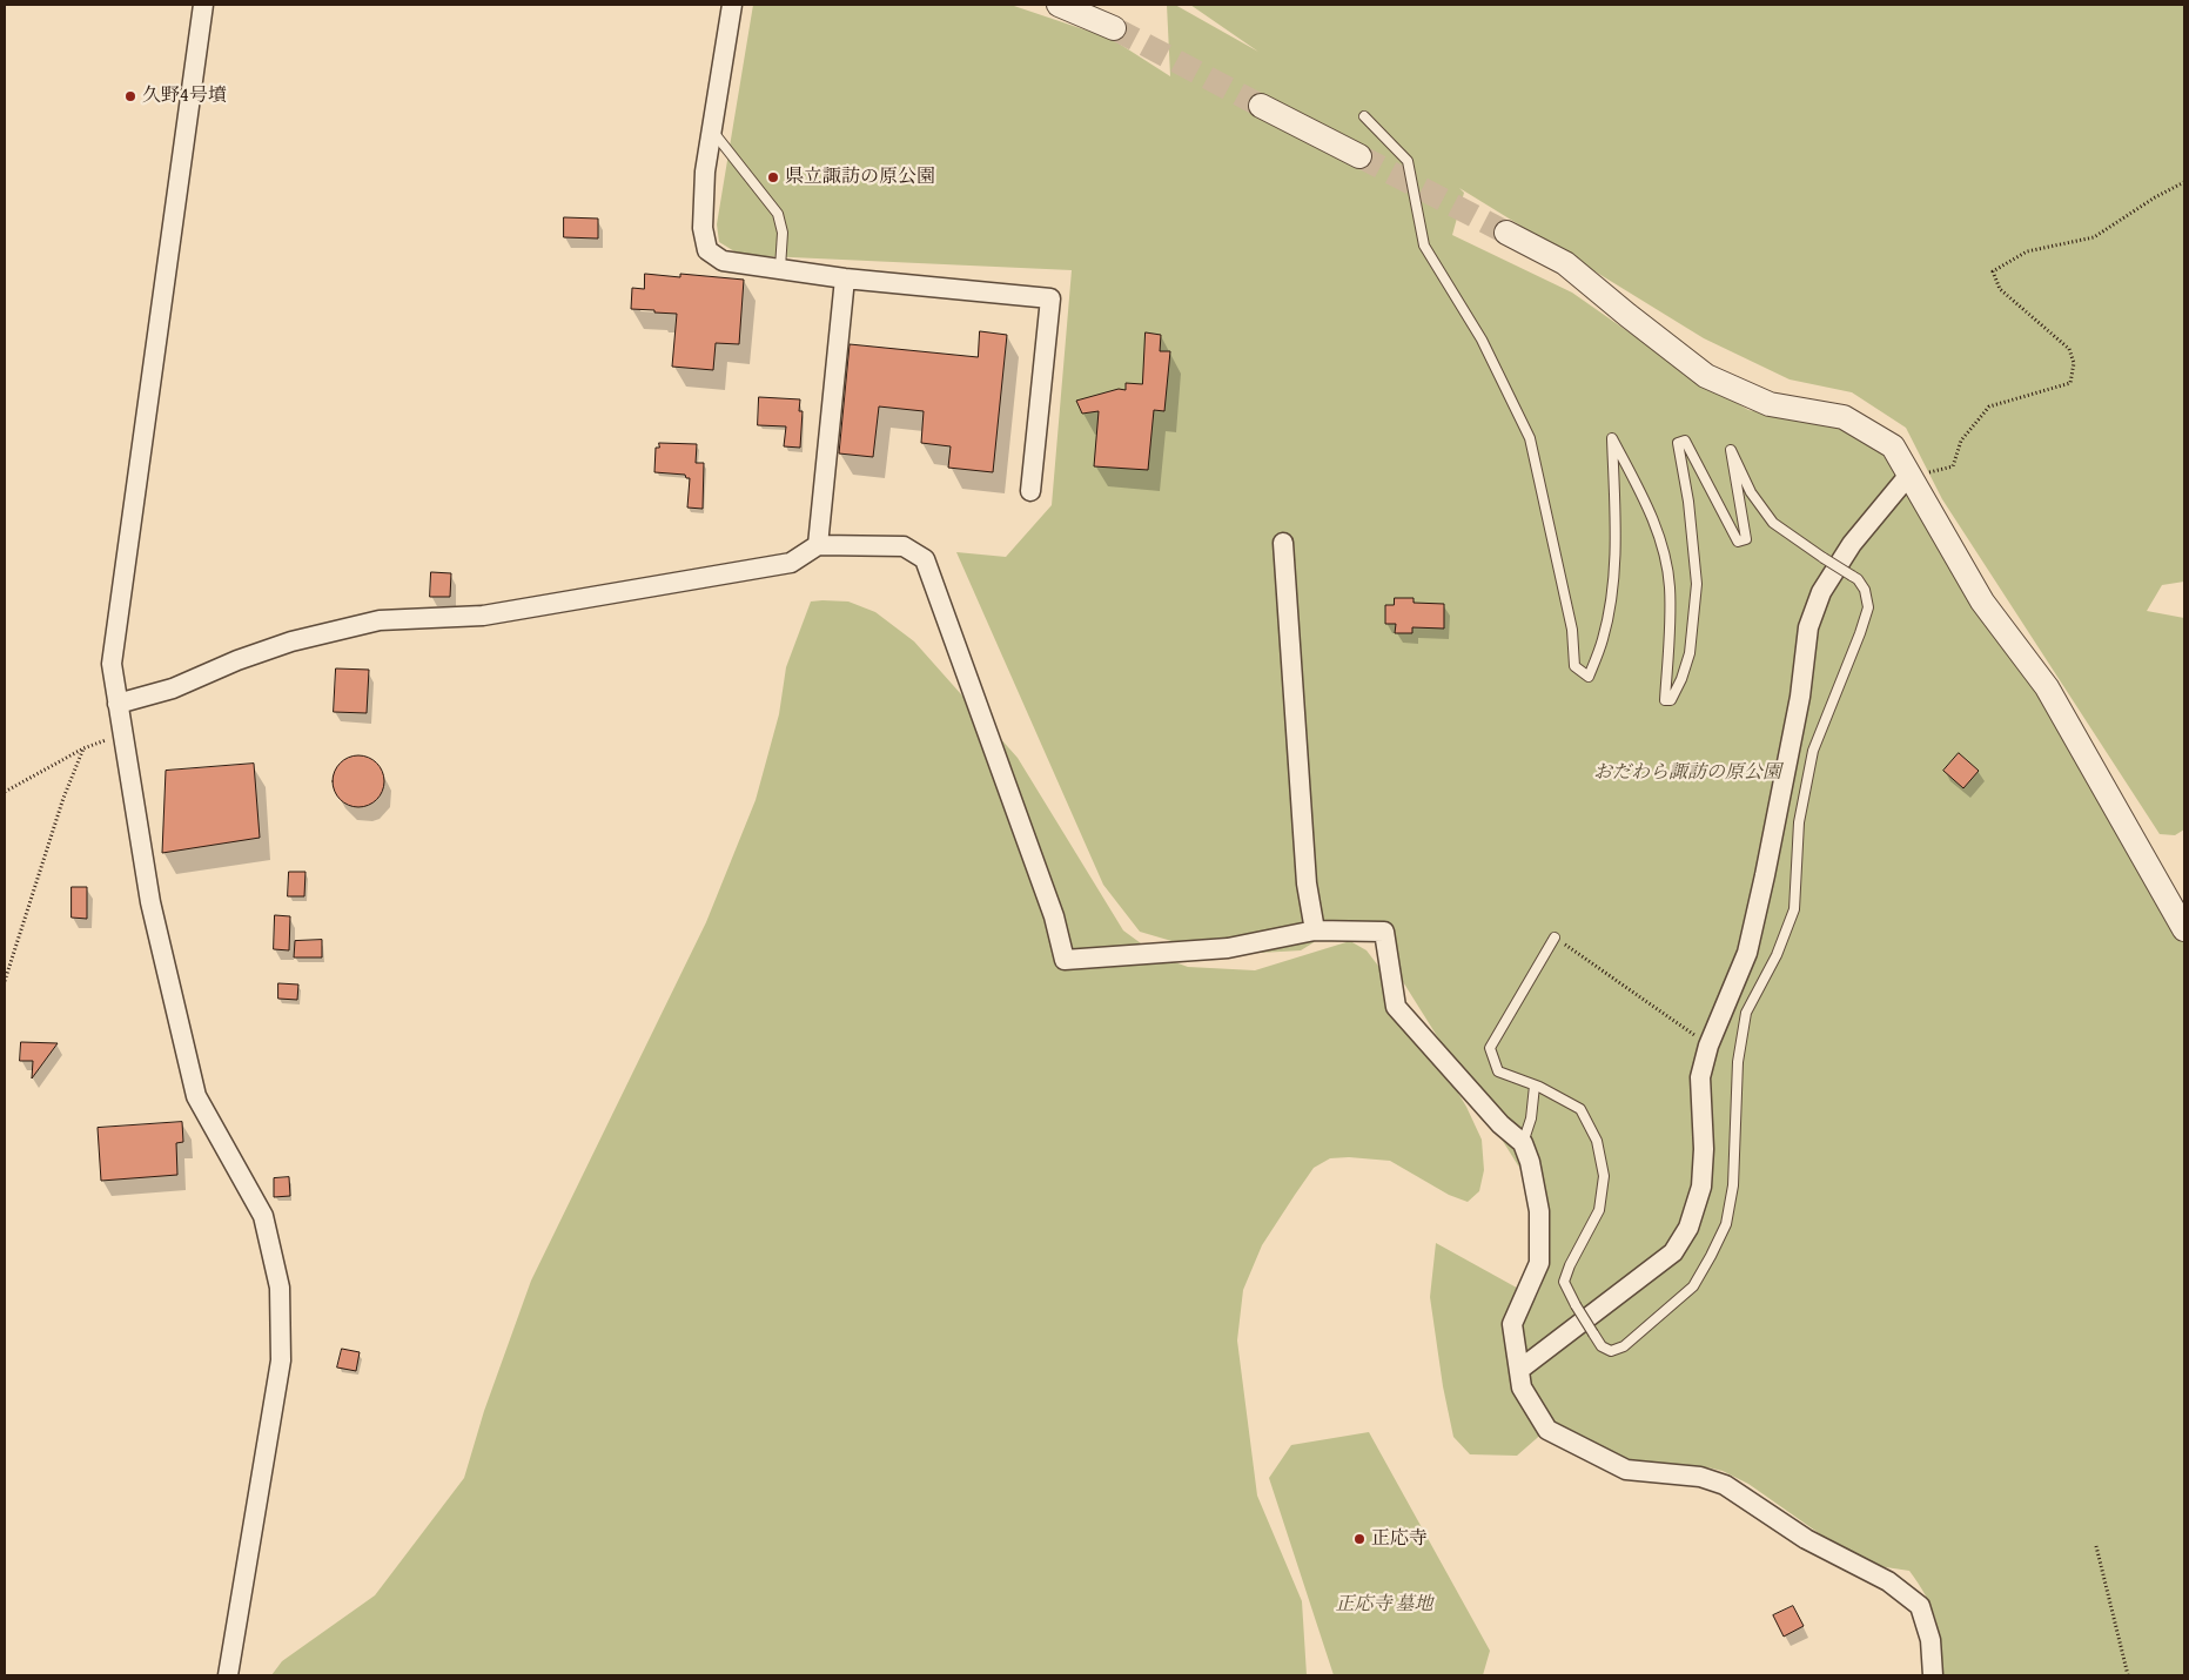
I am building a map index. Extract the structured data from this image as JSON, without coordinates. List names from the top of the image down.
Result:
{
  "parks": ["おだわら諏訪の原公園", "正応寺 墓地"],
  "places": ["久野4号墳", "県立諏訪の原公園", "正応寺"]
}
